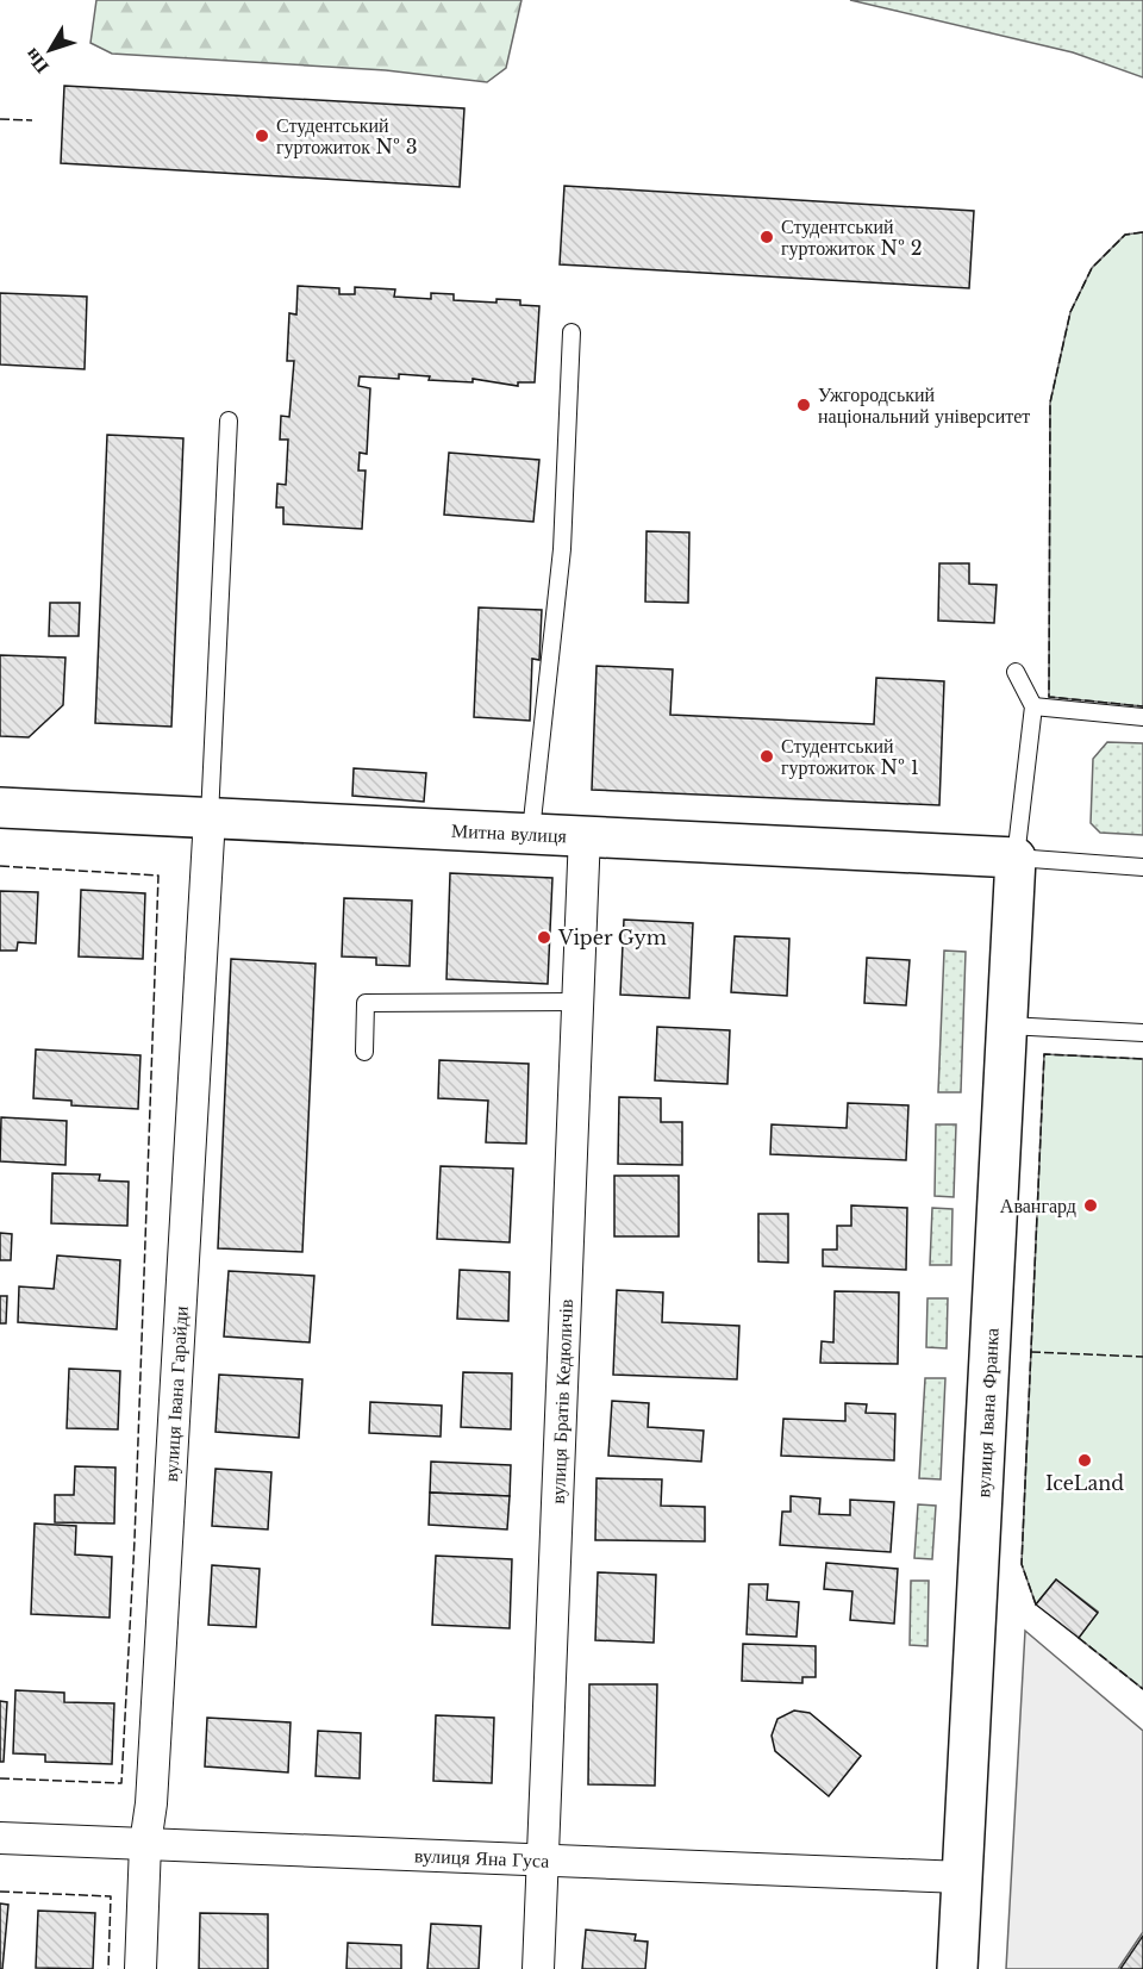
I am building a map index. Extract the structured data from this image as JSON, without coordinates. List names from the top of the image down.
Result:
{
  "streets": {
    "street": [
      "Митна вулиця",
      "вулиця Івана Гарайди",
      "вулиця Братів Кедюличів",
      "вулиця Івана Франка",
      "вулиця Яна Гуса"
    ]
  },
  "crossings": [
    ["Митна вулиця", "вулиця Івана Гарайди"],
    ["Митна вулиця", "вулиця Братів Кедюличів"],
    ["Митна вулиця", "вулиця Івана Франка"],
    ["вулиця Івана Гарайди", "вулиця Яна Гуса"],
    ["вулиця Братів Кедюличів", "вулиця Яна Гуса"],
    ["вулиця Івана Франка", "вулиця Яна Гуса"]
  ],
  "places": [
    "Студентський гуртожиток № 3",
    "Студентський гуртожиток № 2",
    "Ужгородський національний університет",
    "Студентський гуртожиток № 1",
    "Viper Gym",
    "Авангард",
    "IceLand"
  ],
  "north": "bottom left"
}
